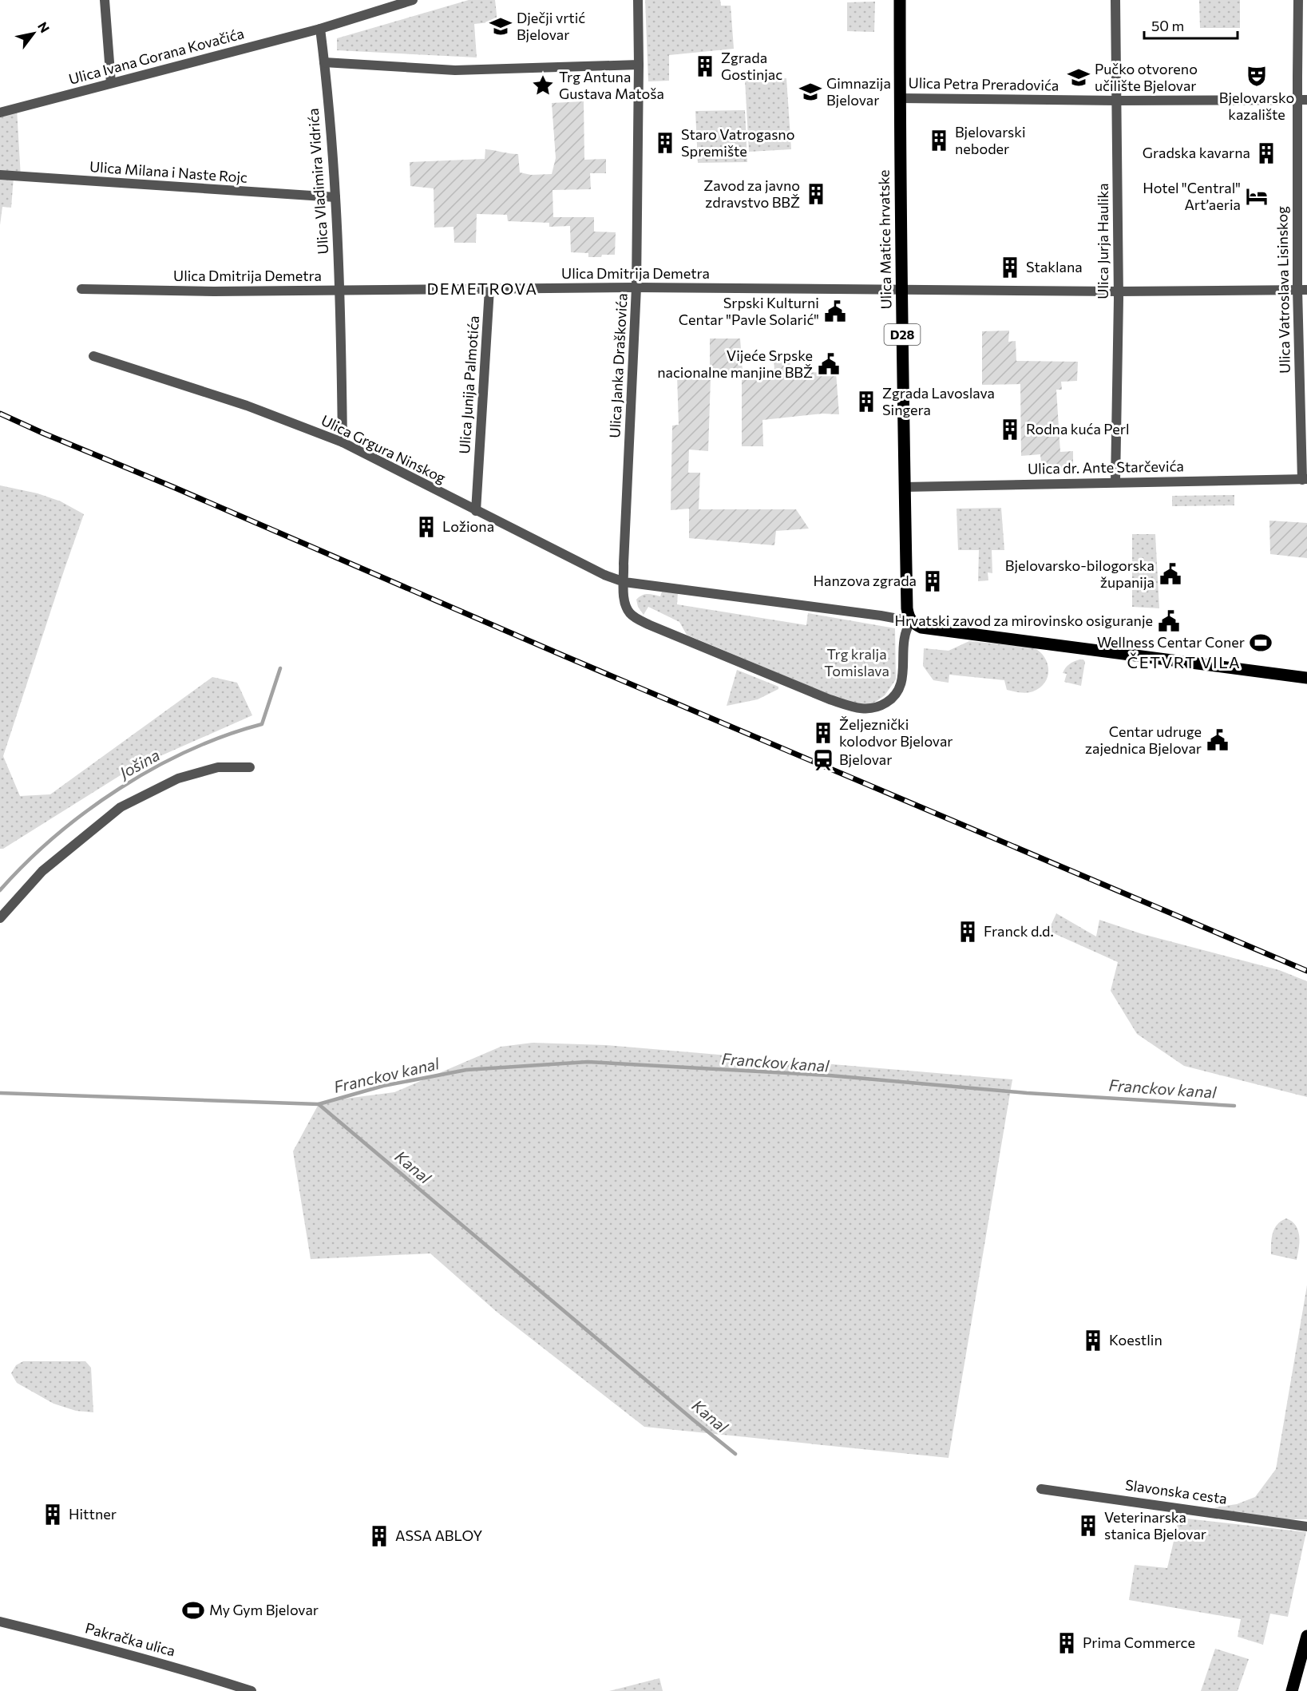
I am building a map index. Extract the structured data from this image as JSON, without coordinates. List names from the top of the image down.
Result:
{
  "streets": {
    "main road": ["Ulica Matice hrvatske", "D28"],
    "street": [
      "Ulica Ivana Gorana Kovačića",
      "Ulica Petra Preradovića",
      "Ulica Milana i Naste Rojc",
      "Ulica Vladimira Vidrića",
      "Ulica Jurja Haulika",
      "Ulica Dmitrija Demetra",
      "Ulica Vatroslava Lisinskog",
      "Ulica Janka Draškovića",
      "Ulica Junija Palmotića",
      "Ulica Grgura Ninskog",
      "Ulica dr. Ante Starčevića",
      "Slavonska cesta",
      "Pakračka ulica"
    ]
  },
  "crossings": [
    ["Ulica Petra Preradovića", "Ulica Matice hrvatske"],
    ["Ulica Petra Preradovića", "Ulica Jurja Haulika"],
    ["Ulica Petra Preradovića", "Ulica Vatroslava Lisinskog"],
    ["Ulica Milana i Naste Rojc", "Ulica Vladimira Vidrića"],
    ["Ulica Vladimira Vidrića", "Ulica Dmitrija Demetra"],
    ["Ulica Vladimira Vidrića", "Ulica Grgura Ninskog"],
    ["Ulica Matice hrvatske", "Ulica Dmitrija Demetra"],
    ["Ulica Matice hrvatske", "Ulica dr. Ante Starčevića"],
    ["Ulica Jurja Haulika", "Ulica Dmitrija Demetra"],
    ["Ulica Jurja Haulika", "Ulica dr. Ante Starčevića"],
    ["Ulica Dmitrija Demetra", "Ulica Vatroslava Lisinskog"],
    ["Ulica Dmitrija Demetra", "Ulica Janka Draškovića"],
    ["Ulica Dmitrija Demetra", "Ulica Junija Palmotića"],
    ["Ulica Vatroslava Lisinskog", "Ulica dr. Ante Starčevića"],
    ["Ulica Janka Draškovića", "Ulica Grgura Ninskog"],
    ["Ulica Junija Palmotića", "Ulica Grgura Ninskog"]
  ],
  "districts": ["DEMETROVA", "ČETVRT VILA"],
  "water": ["Jošina", "Franckov kanal", "Kanal"],
  "parks": ["Trg kralja Tomislava"],
  "places": {
    "school or university": ["Dječji vrtić Bjelovar", "Pučko otvoreno učilište Bjelovar", "Gimnazija Bjelovar"],
    "building": [
      "Zgrada Gostinjac",
      "Bjelovarski neboder",
      "Staro Vatrogasno Spremište",
      "Gradska kavarna",
      "Zavod za javno zdravstvo BBŽ",
      "Staklana",
      "Zgrada Lavoslava Singera",
      "Rodna kuća Perl",
      "Ložiona",
      "Hanzova zgrada",
      "Željeznički kolodvor Bjelovar",
      "Franck d.d.",
      "Koestlin",
      "Hittner",
      "Veterinarska stanica Bjelovar",
      "ASSA ABLOY",
      "Prima Commerce"
    ],
    "theatre": ["Bjelovarsko kazalište"],
    "place": ["Trg Antuna Gustava Matoša"],
    "hotel": ["Hotel \"Central\" Art’aeria"],
    "public building": [
      "Srpski Kulturni Centar \"Pavle Solarić\"",
      "Vijeće Srpske nacionalne manjine BBŽ",
      "Bjelovarsko-bilogorska županija",
      "Hrvatski zavod za mirovinsko osiguranje",
      "Centar udruge zajednica Bjelovar"
    ],
    "sports": ["Wellness Centar Coner", "My Gym Bjelovar"],
    "station": ["Bjelovar"]
  },
  "scale_bar": "50 m",
  "north": "top right"
}
